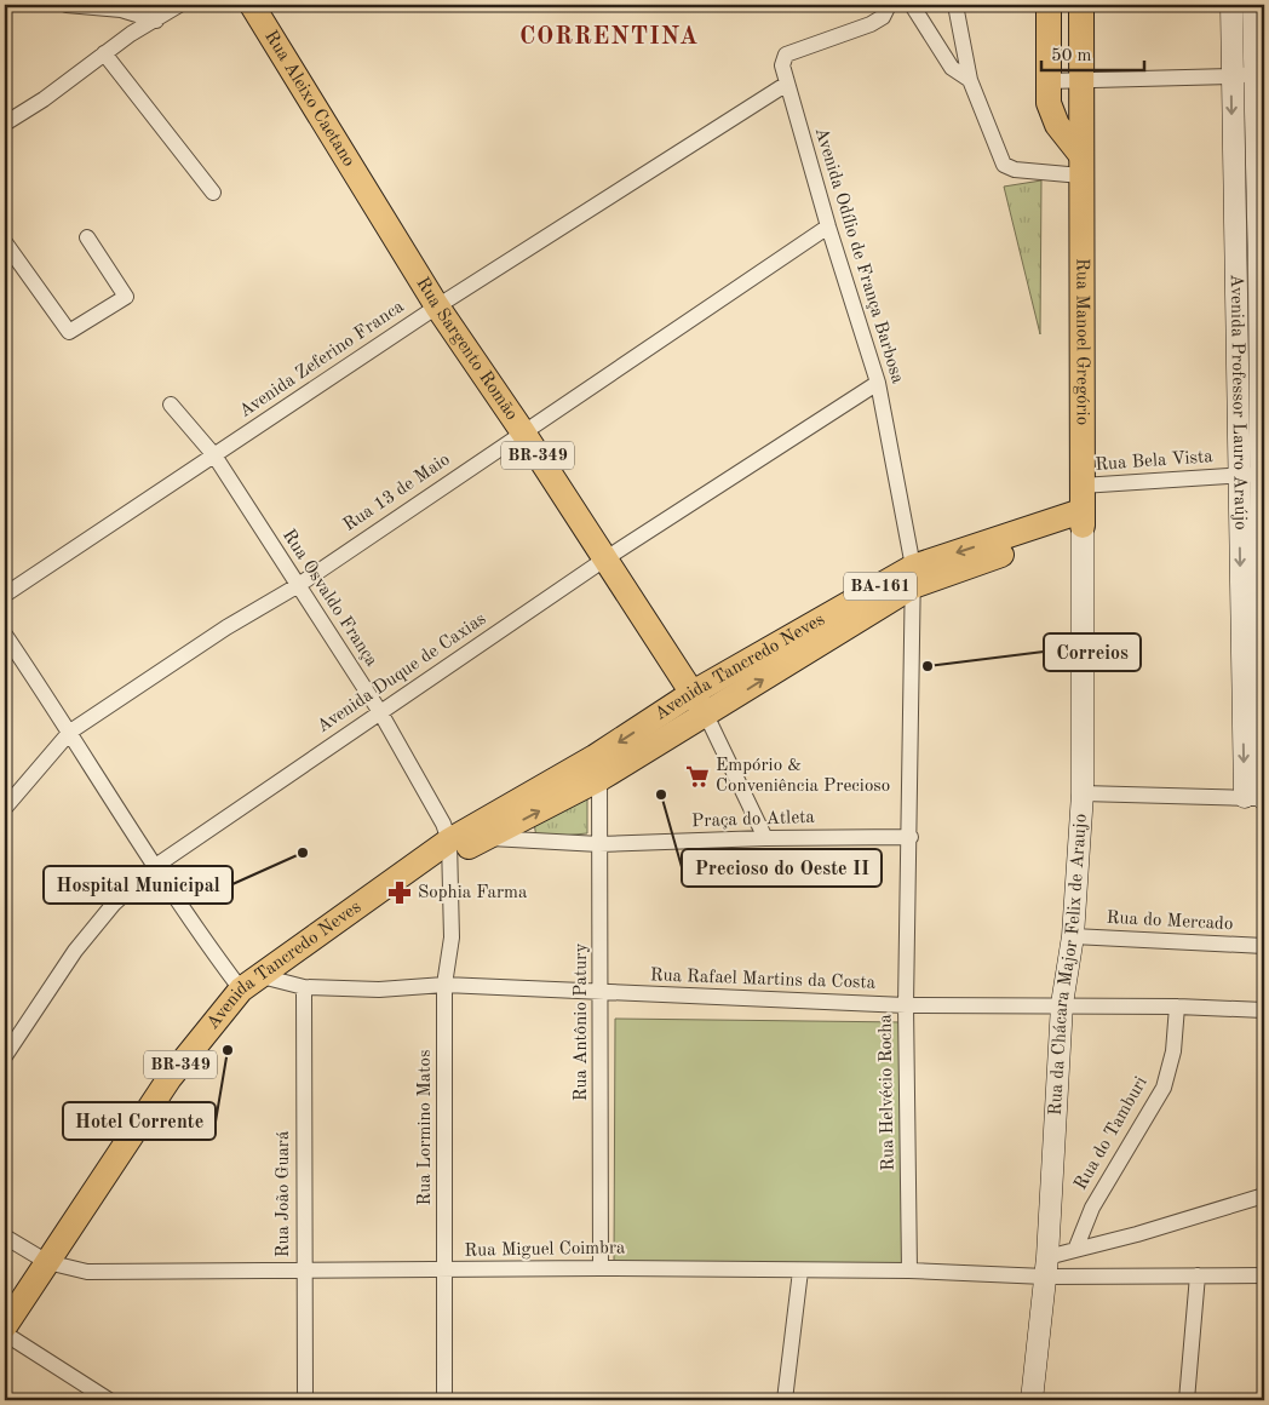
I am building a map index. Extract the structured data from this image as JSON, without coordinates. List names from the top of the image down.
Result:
{
  "streets": {
    "main road": [
      "Rua Aleixo Caetano",
      "Rua Manoel Gregório",
      "Rua Sargento Romão",
      "BR-349",
      "BA-161",
      "Avenida Tancredo Neves"
    ],
    "street": [
      "Avenida Odílio de França Barbosa",
      "Avenida Zeferino Franca",
      "Avenida Professor Lauro Araújo",
      "Rua Bela Vista",
      "Rua 13 de Maio",
      "Rua Osvaldo França",
      "Avenida Duque de Caxias",
      "Praça do Atleta",
      "Rua do Mercado",
      "Rua da Chácara Major Felix de Araujo",
      "Rua Rafael Martins da Costa",
      "Rua Antônio Patury",
      "Rua Helvécio Rocha",
      "Rua Lormino Matos",
      "Rua do Tamburi",
      "Rua João Guará",
      "Rua Miguel Coimbra"
    ]
  },
  "crossings": [
    ["Rua Aleixo Caetano", "Rua Sargento Romão"],
    ["Avenida Odílio de França Barbosa", "Avenida Zeferino Franca"],
    ["Avenida Odílio de França Barbosa", "Rua 13 de Maio"],
    ["Avenida Odílio de França Barbosa", "Avenida Tancredo Neves"],
    ["Avenida Odílio de França Barbosa", "Avenida Duque de Caxias"],
    ["Avenida Odílio de França Barbosa", "Rua Helvécio Rocha"],
    ["Rua Manoel Gregório", "Rua Bela Vista"],
    ["Rua Manoel Gregório", "Avenida Tancredo Neves"],
    ["Rua Manoel Gregório", "Rua da Chácara Major Felix de Araujo"],
    ["Rua Sargento Romão", "Avenida Zeferino Franca"],
    ["Rua Sargento Romão", "Rua 13 de Maio"],
    ["Rua Sargento Romão", "Avenida Tancredo Neves"],
    ["Rua Sargento Romão", "Avenida Duque de Caxias"],
    ["Avenida Zeferino Franca", "Rua Osvaldo França"],
    ["Avenida Professor Lauro Araújo", "Rua Bela Vista"],
    ["Rua 13 de Maio", "Rua Osvaldo França"],
    ["Rua Osvaldo França", "Avenida Tancredo Neves"],
    ["Rua Osvaldo França", "Avenida Duque de Caxias"],
    ["Rua Osvaldo França", "Rua Lormino Matos"],
    ["Avenida Tancredo Neves", "Praça do Atleta"],
    ["Avenida Tancredo Neves", "Rua da Chácara Major Felix de Araujo"],
    ["Avenida Tancredo Neves", "Rua Rafael Martins da Costa"],
    ["Avenida Tancredo Neves", "Rua Antônio Patury"],
    ["Avenida Tancredo Neves", "Rua Helvécio Rocha"],
    ["Avenida Tancredo Neves", "Rua Lormino Matos"],
    ["Avenida Tancredo Neves", "Rua Miguel Coimbra"],
    ["Praça do Atleta", "Rua Antônio Patury"],
    ["Praça do Atleta", "Rua Helvécio Rocha"],
    ["Rua do Mercado", "Rua da Chácara Major Felix de Araujo"],
    ["Rua da Chácara Major Felix de Araujo", "Rua Rafael Martins da Costa"],
    ["Rua da Chácara Major Felix de Araujo", "Rua Miguel Coimbra"],
    ["Rua Rafael Martins da Costa", "Rua Antônio Patury"],
    ["Rua Rafael Martins da Costa", "Rua Helvécio Rocha"],
    ["Rua Rafael Martins da Costa", "Rua Lormino Matos"],
    ["Rua Rafael Martins da Costa", "Rua do Tamburi"],
    ["Rua Rafael Martins da Costa", "Rua João Guará"],
    ["Rua Antônio Patury", "Rua Miguel Coimbra"],
    ["Rua Helvécio Rocha", "Rua Miguel Coimbra"],
    ["Rua Lormino Matos", "Rua Miguel Coimbra"],
    ["Rua João Guará", "Rua Miguel Coimbra"]
  ],
  "districts": ["CORRENTINA"],
  "places": {
    "other": [
      "Correios",
      "Precioso do Oeste II",
      "Hospital Municipal",
      "Hotel Corrente"
    ],
    "supermarket": ["Empório & Conveniência Precioso"],
    "pharmacy": ["Sophia Farma"]
  },
  "scale_bar": "50 m"
}
